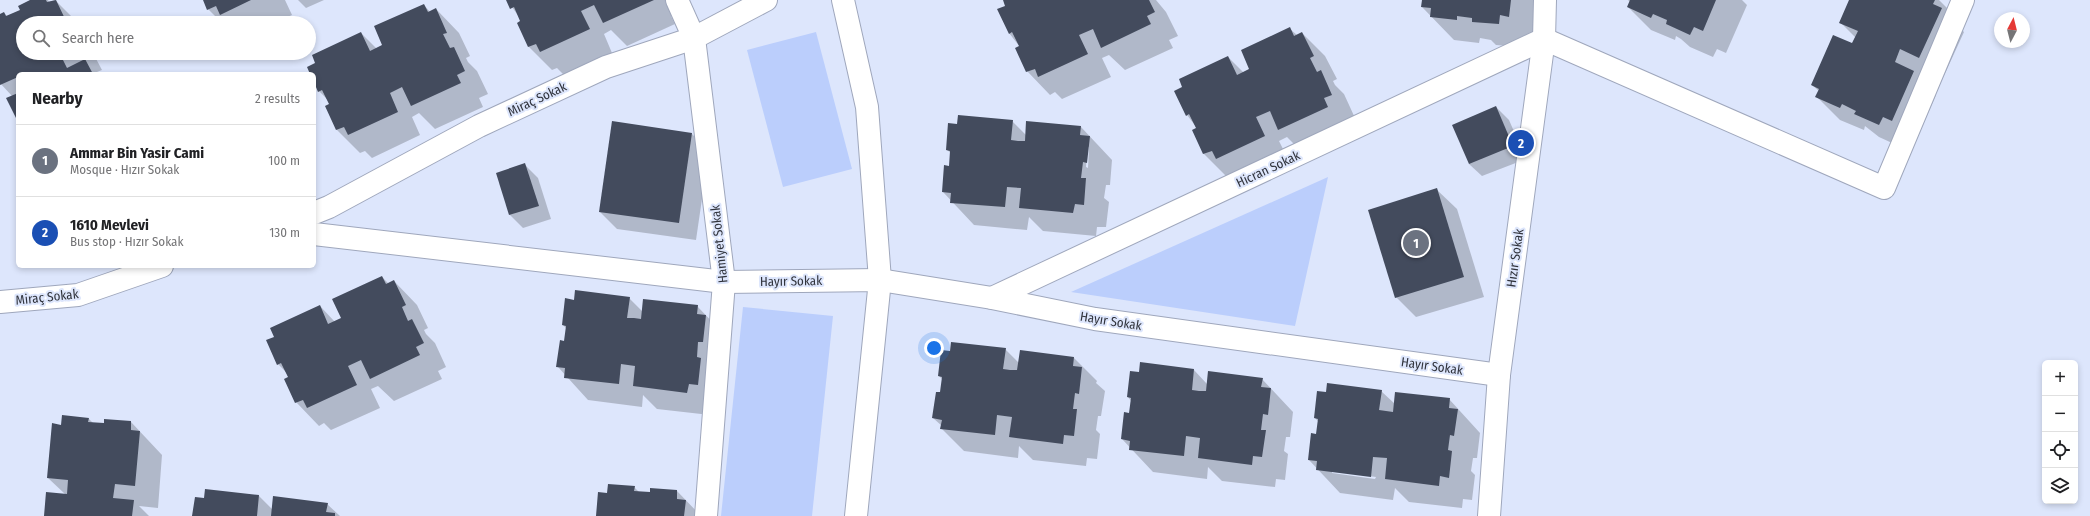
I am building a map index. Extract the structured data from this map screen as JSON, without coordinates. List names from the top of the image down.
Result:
{
  "streets": {
    "street": [
      "Miraç Sokak",
      "Hicran Sokak",
      "Hamiyet Sokak",
      "Hızır Sokak",
      "Hayır Sokak"
    ]
  },
  "crossings": [
    ["Miraç Sokak", "Hamiyet Sokak"],
    ["Hicran Sokak", "Hızır Sokak"],
    ["Hicran Sokak", "Hayır Sokak"],
    ["Hamiyet Sokak", "Hayır Sokak"],
    ["Hızır Sokak", "Hayır Sokak"]
  ],
  "north": "top",
  "page": {
    "search": "Search here",
    "heading": ["Nearby", "2 results"],
    "list": [
      {
        "mark": "1",
        "name": "Ammar Bin Yasir Cami",
        "note": "Mosque · Hızır Sokak",
        "value": "100 m"
      },
      {
        "mark": "2",
        "name": "1610 Mevlevi",
        "note": "Bus stop · Hızır Sokak",
        "value": "130 m"
      }
    ],
    "pins": ["2", "1"],
    "map_buttons": ["+", "−"]
  }
}
